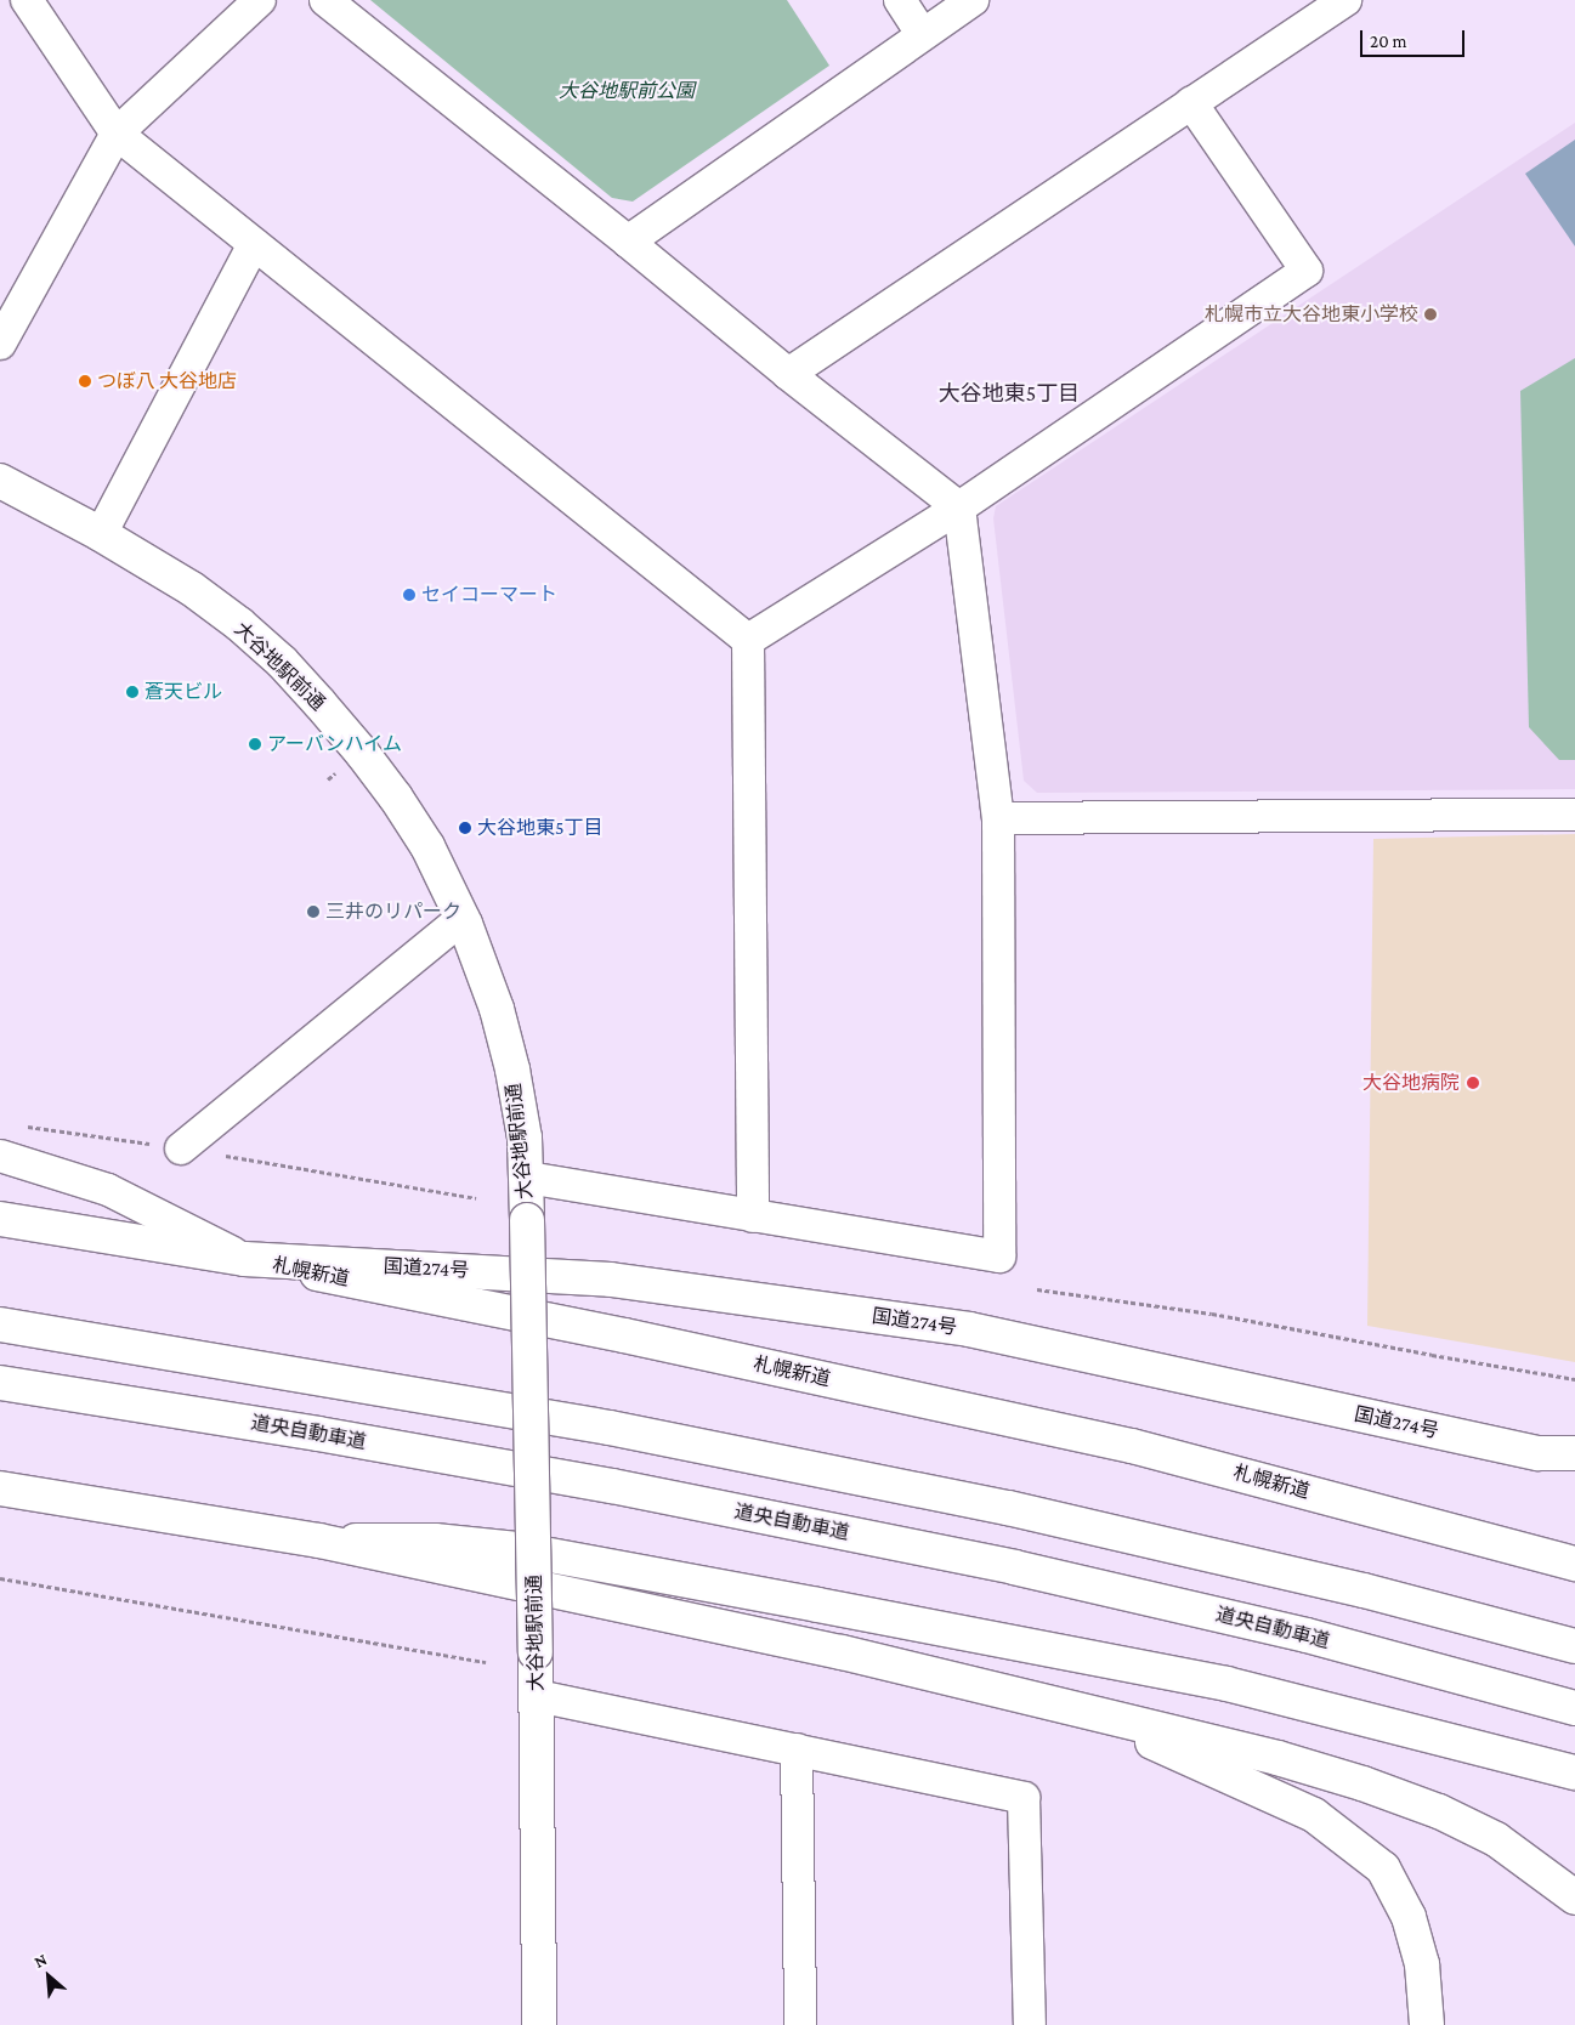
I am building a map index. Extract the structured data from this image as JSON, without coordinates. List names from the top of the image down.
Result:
{
  "streets": {
    "main road": [
      "大谷地駅前通",
      "国道274号",
      "札幌新道",
      "道央自動車道"
    ]
  },
  "crossings": [
    ["国道274号", "札幌新道"]
  ],
  "districts": ["大谷地東5丁目"],
  "parks": ["大谷地駅前公園"],
  "places": [
    "札幌市立大谷地東小学校",
    "つぼ八 大谷地店",
    "セイコーマート",
    "蒼天ビル",
    "アーバンハイム",
    "大谷地東5丁目",
    "三井のリパーク",
    "大谷地病院"
  ],
  "scale_bar": "20 m",
  "north": "top left"
}
